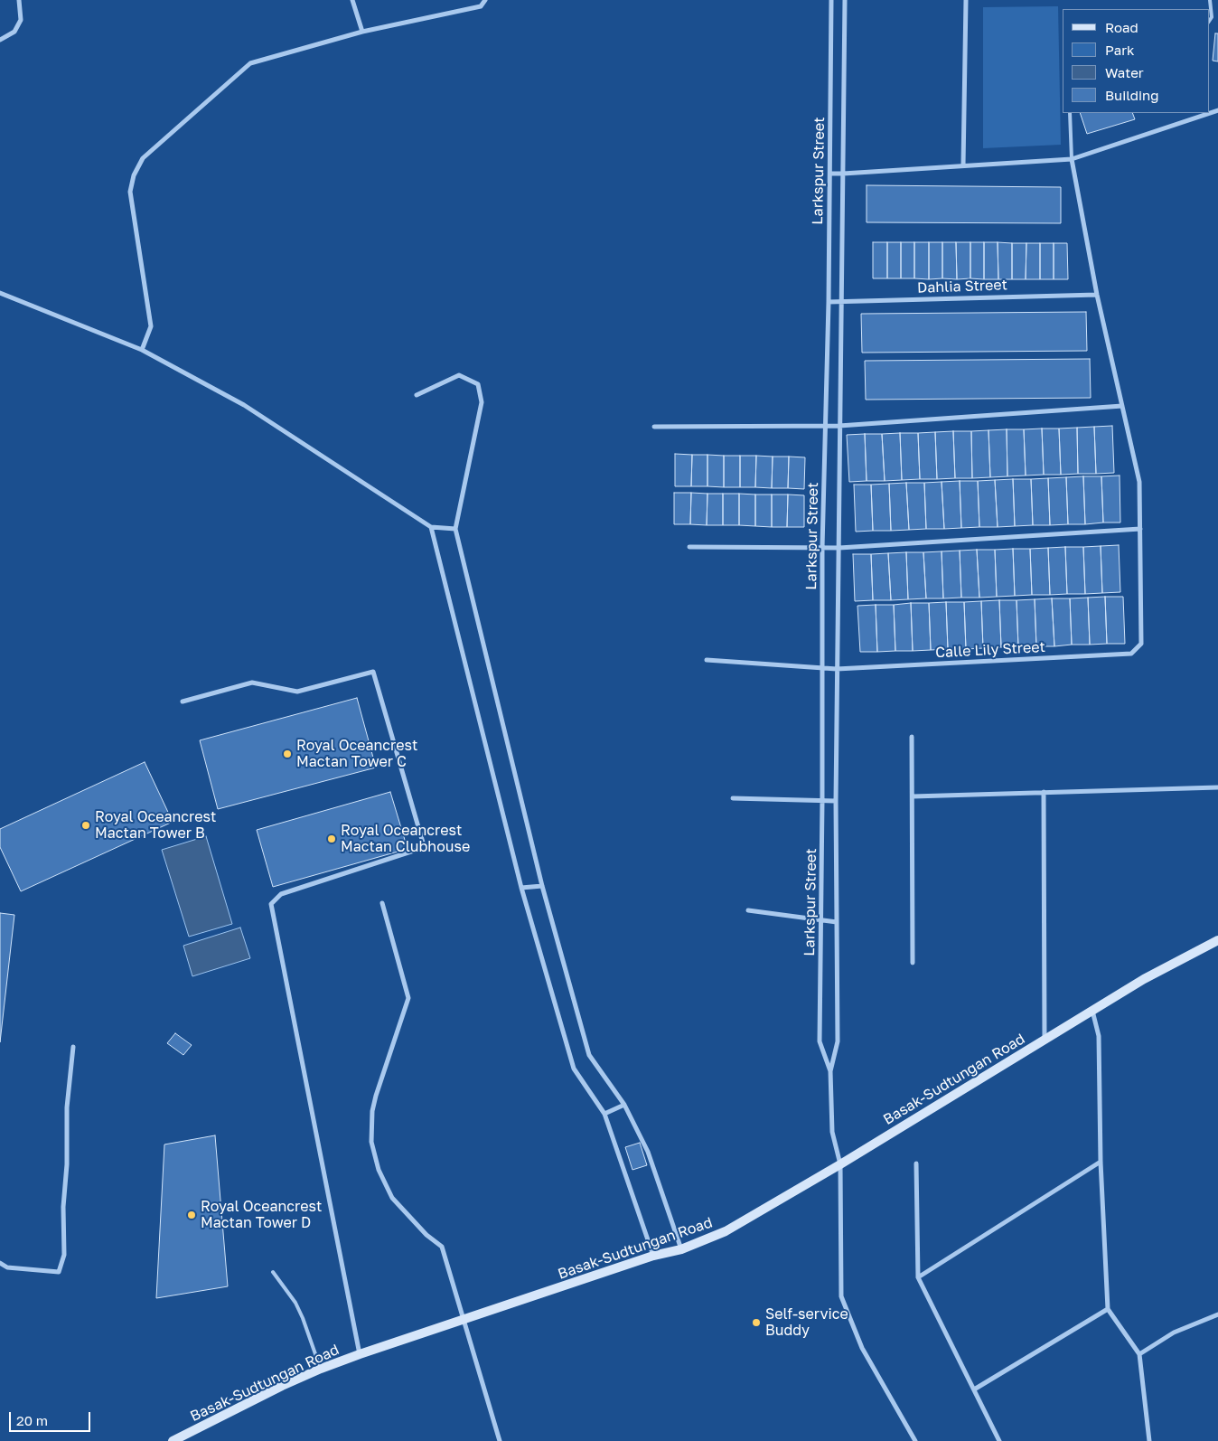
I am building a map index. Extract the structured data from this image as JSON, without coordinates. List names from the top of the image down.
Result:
{
  "streets": {
    "street": [
      "Larkspur Street",
      "Dahlia Street",
      "Calle Lily Street",
      "Basak-Sudtungan Road"
    ]
  },
  "crossings": [
    ["Larkspur Street", "Dahlia Street"],
    ["Larkspur Street", "Calle Lily Street"],
    ["Larkspur Street", "Basak-Sudtungan Road"]
  ],
  "places": [
    "Royal Oceancrest Mactan Tower C",
    "Royal Oceancrest Mactan Tower B",
    "Royal Oceancrest Mactan Clubhouse",
    "Royal Oceancrest Mactan Tower D",
    "Self-service Buddy"
  ],
  "legend": [
    "Road",
    "Park",
    "Water",
    "Building"
  ],
  "scale_bar": "20 m"
}
